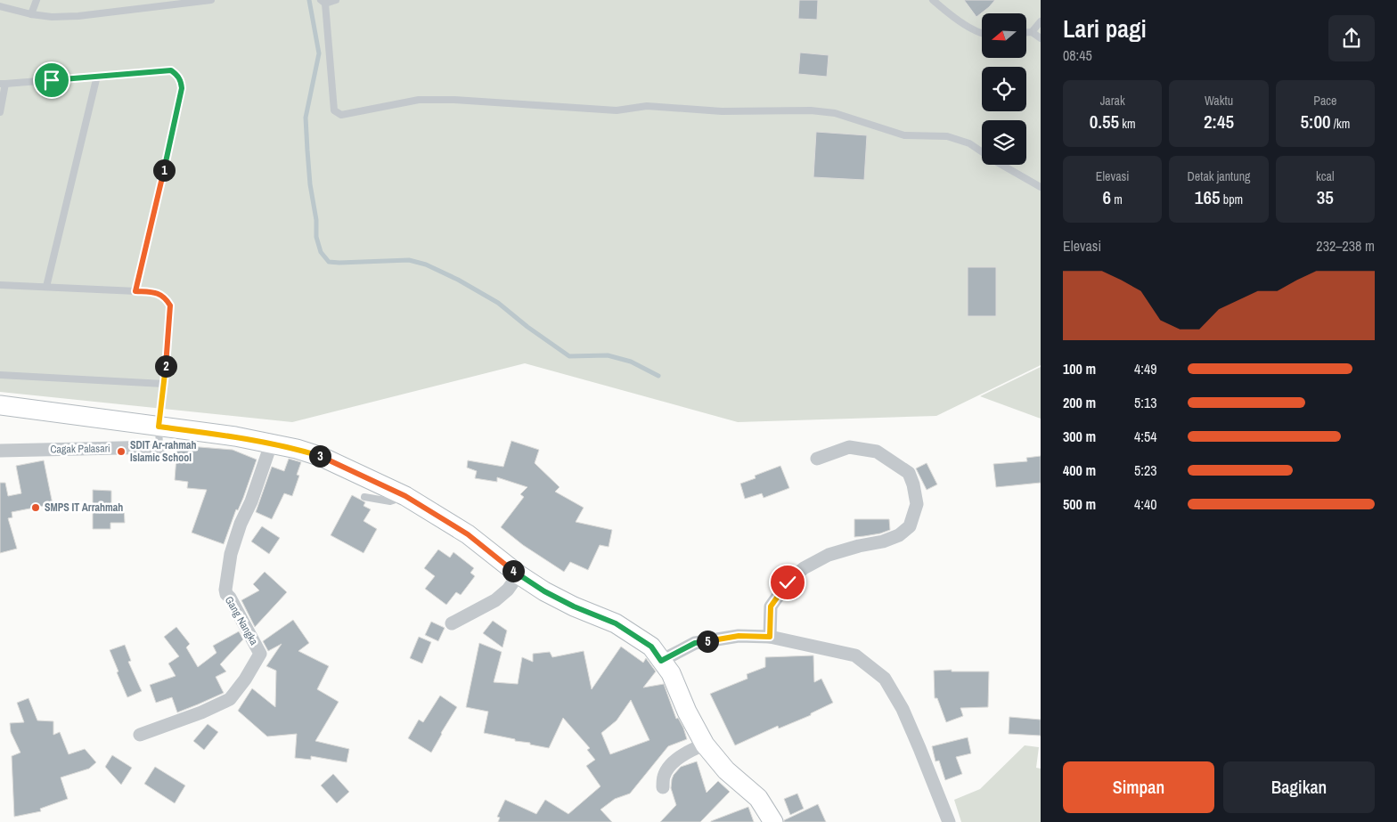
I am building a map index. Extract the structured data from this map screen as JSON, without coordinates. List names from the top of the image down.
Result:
{
  "streets": {
    "street": ["Cagak Palasari", "Gang Nangka"]
  },
  "places": ["SDIT Ar-rahmah Islamic School", "SMPS IT Arrahmah"],
  "north": "left",
  "page": {
    "heading": ["Lari pagi", "08:45"],
    "stats": [
      ["Jarak", "0.55 km"],
      ["Waktu", "2:45"],
      ["Pace", "5:00 /km"],
      ["Elevasi", "6 m"],
      ["Detak jantung", "165 bpm"],
      ["kcal", "35"]
    ],
    "pins": [
      "1",
      "2",
      "3",
      "4",
      "5"
    ],
    "chart": ["Elevasi", "232–238 m"],
    "list": [
      {
        "name": "100 m",
        "note": "4:49"
      },
      {
        "name": "200 m",
        "note": "5:13"
      },
      {
        "name": "300 m",
        "note": "4:54"
      },
      {
        "name": "400 m",
        "note": "5:23"
      },
      {
        "name": "500 m",
        "note": "4:40"
      }
    ],
    "buttons": ["Simpan", "Bagikan"]
  }
}
